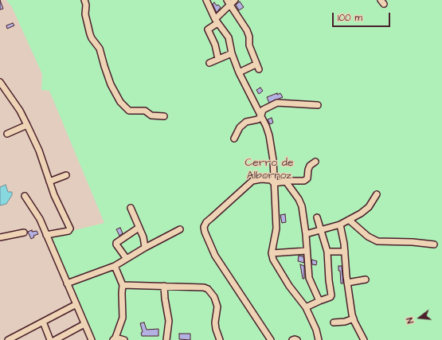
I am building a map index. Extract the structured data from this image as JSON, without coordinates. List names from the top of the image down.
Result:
{
  "parks": ["Cerro de Albornoz"],
  "scale_bar": "100 m",
  "north": "left"
}
